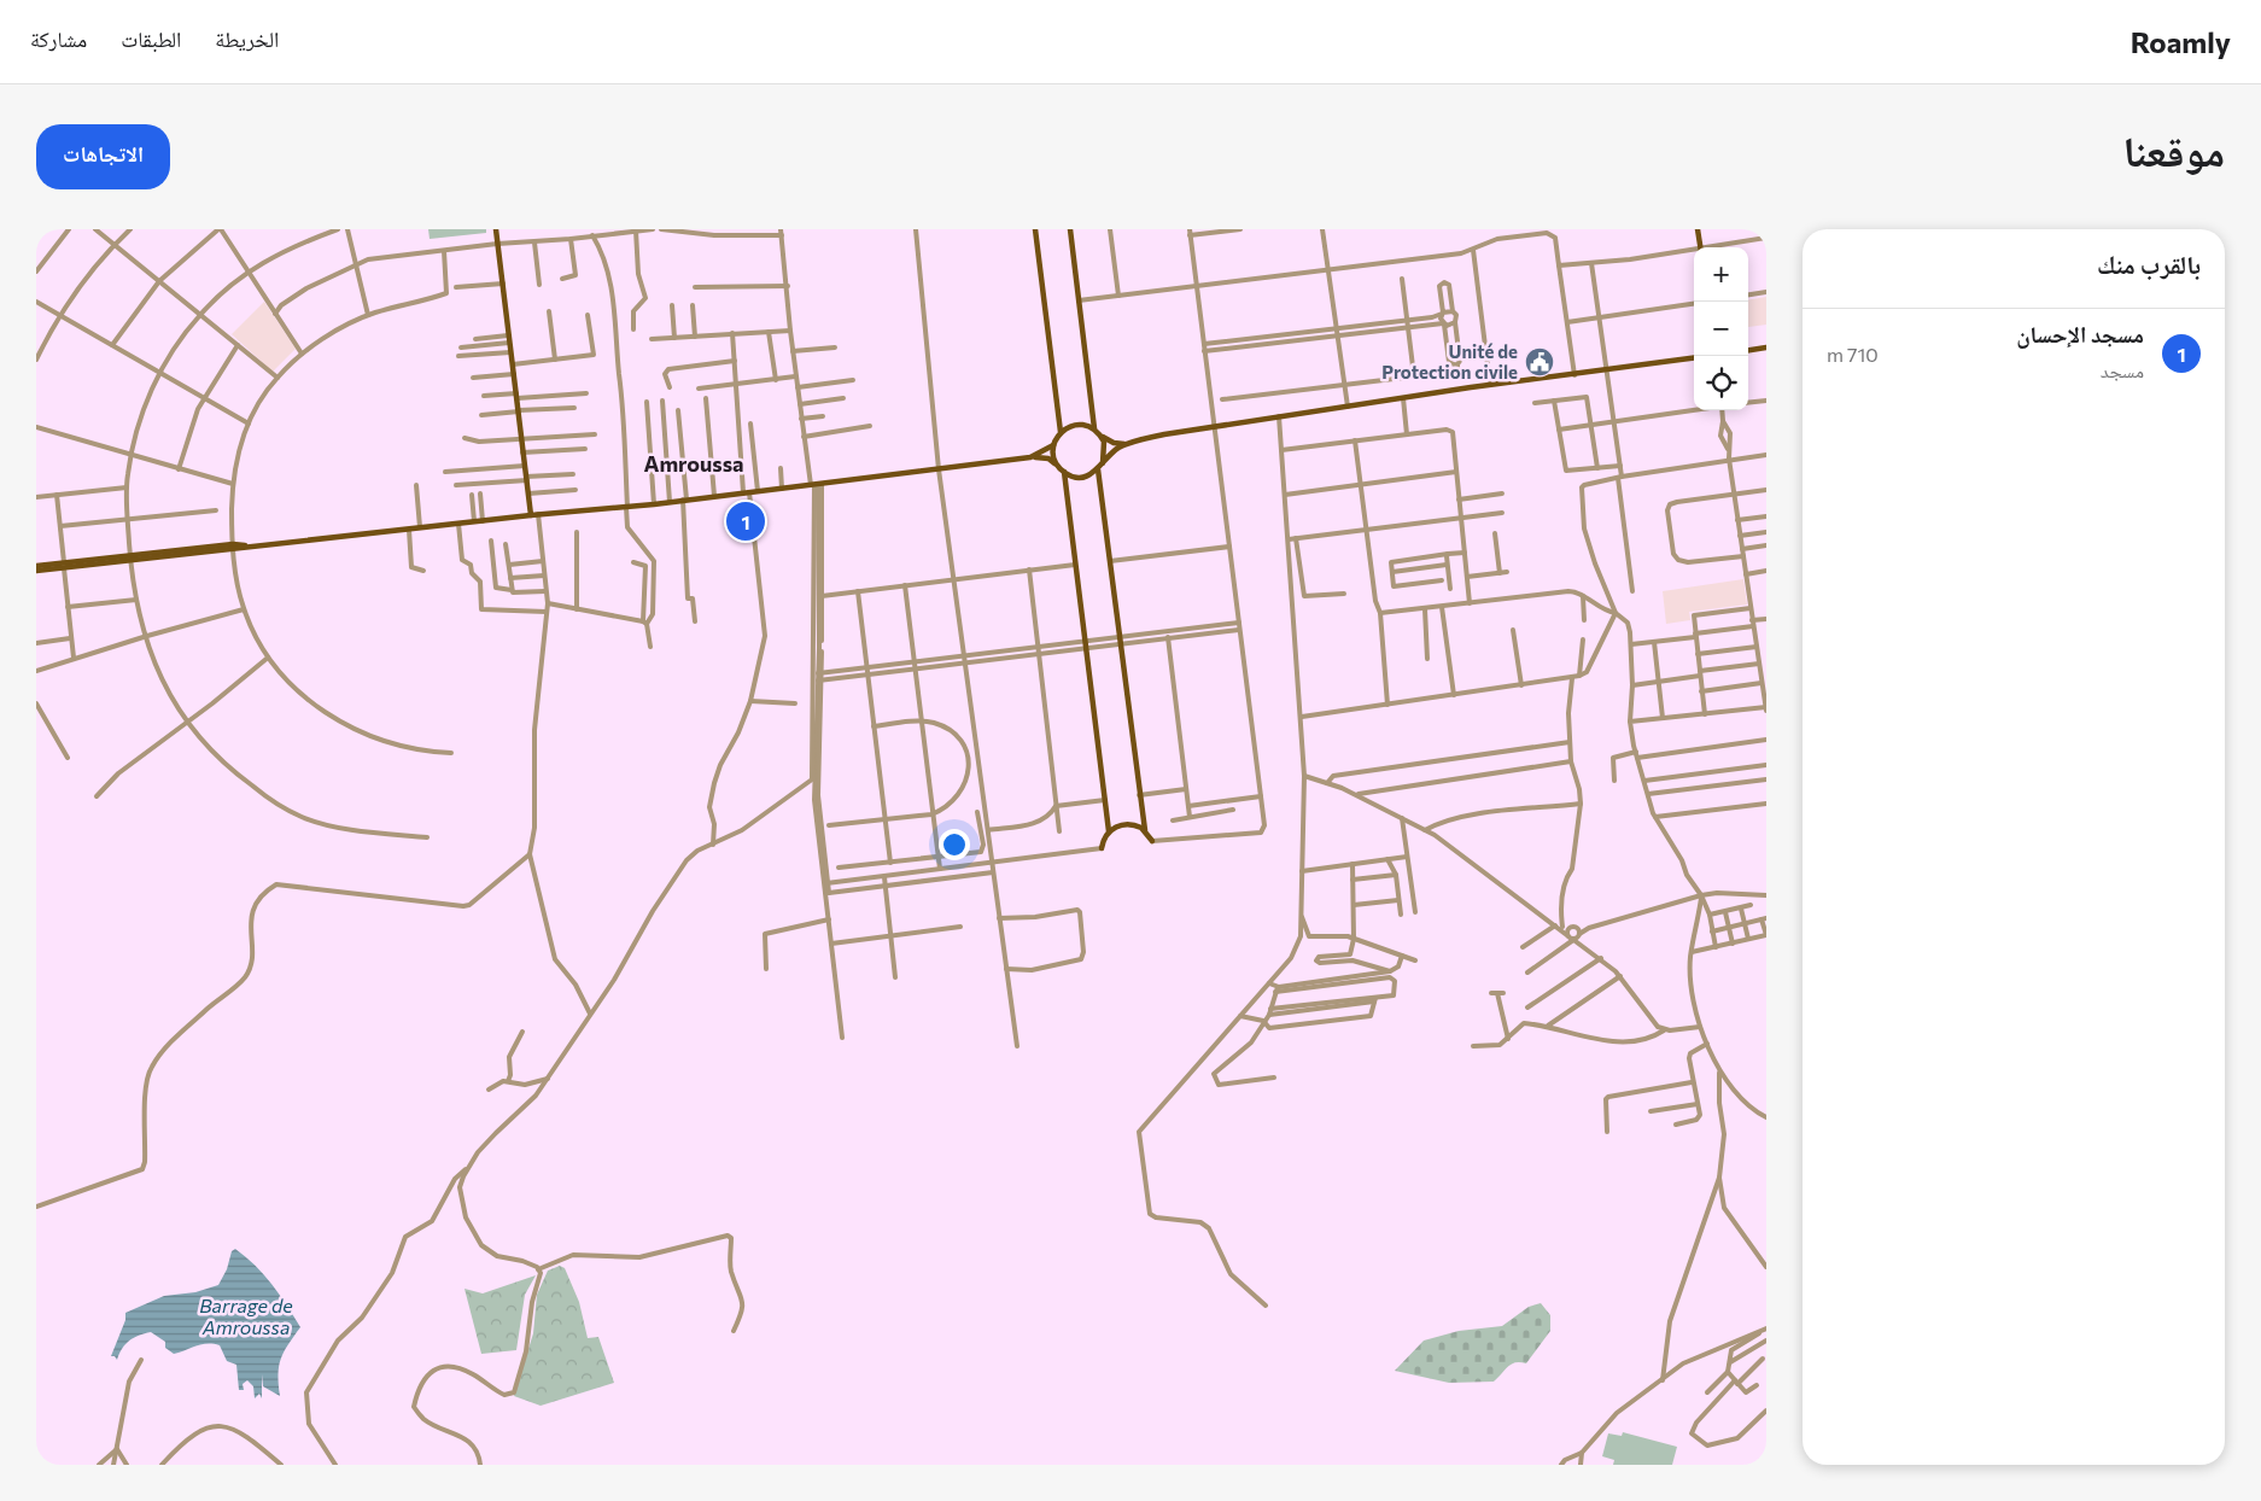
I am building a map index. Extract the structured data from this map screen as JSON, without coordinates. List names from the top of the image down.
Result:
{
  "districts": ["Amroussa"],
  "water": ["Barrage de Amroussa"],
  "places": {
    "public building": ["Unité de Protection civile"]
  },
  "page": {
    "header": "Roamly",
    "nav": ["الخريطة", "الطبقات", "مشاركة"],
    "title": "موقعنا",
    "buttons": "الاتجاهات",
    "heading": "بالقرب منك",
    "map_buttons": ["+", "−"],
    "list": [
      {
        "mark": "1",
        "name": "مسجد الإحسان",
        "note": "مسجد",
        "value": "710 m"
      }
    ],
    "pins": "1"
  }
}
